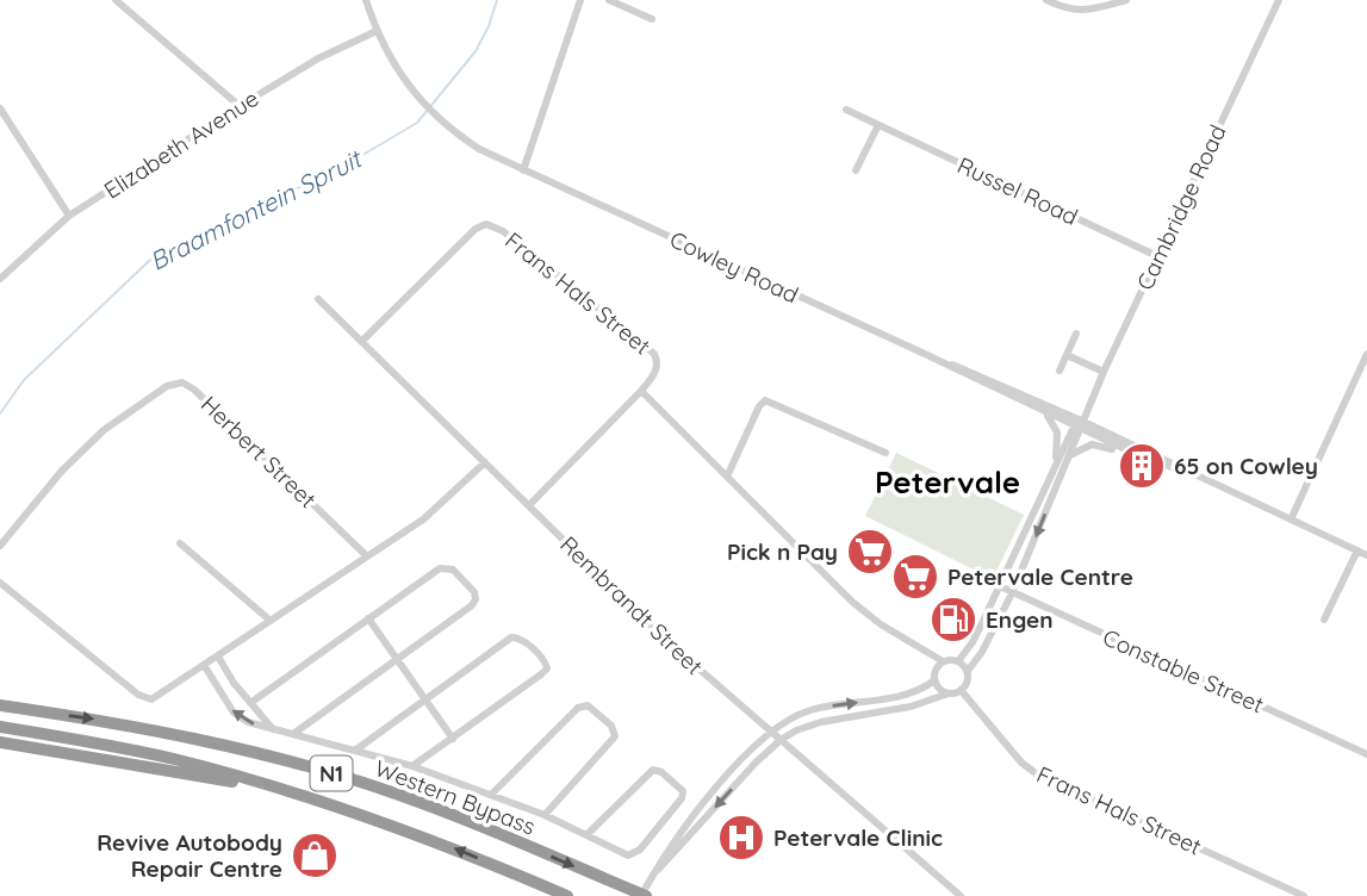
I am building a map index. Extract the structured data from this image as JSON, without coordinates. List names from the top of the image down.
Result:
{
  "streets": {
    "highway": ["N1", "Western Bypass"],
    "street": [
      "Elizabeth Avenue",
      "Russel Road",
      "Cambridge Road",
      "Cowley Road",
      "Frans Hals Street",
      "Herbert Street",
      "Rembrandt Street",
      "Constable Street"
    ]
  },
  "crossings": [
    ["Elizabeth Avenue", "Cowley Road"],
    ["Russel Road", "Cambridge Road"],
    ["Cambridge Road", "Cowley Road"],
    ["Cambridge Road", "Frans Hals Street"],
    ["Cambridge Road", "Constable Street"],
    ["Frans Hals Street", "Rembrandt Street"]
  ],
  "districts": ["Petervale"],
  "water": ["Braamfontein Spruit"],
  "places": {
    "building": ["65 on Cowley"],
    "supermarket": ["Pick n Pay", "Petervale Centre"],
    "fuel station": ["Engen"],
    "hospital": ["Petervale Clinic"],
    "shop": ["Revive Autobody Repair Centre"]
  }
}
